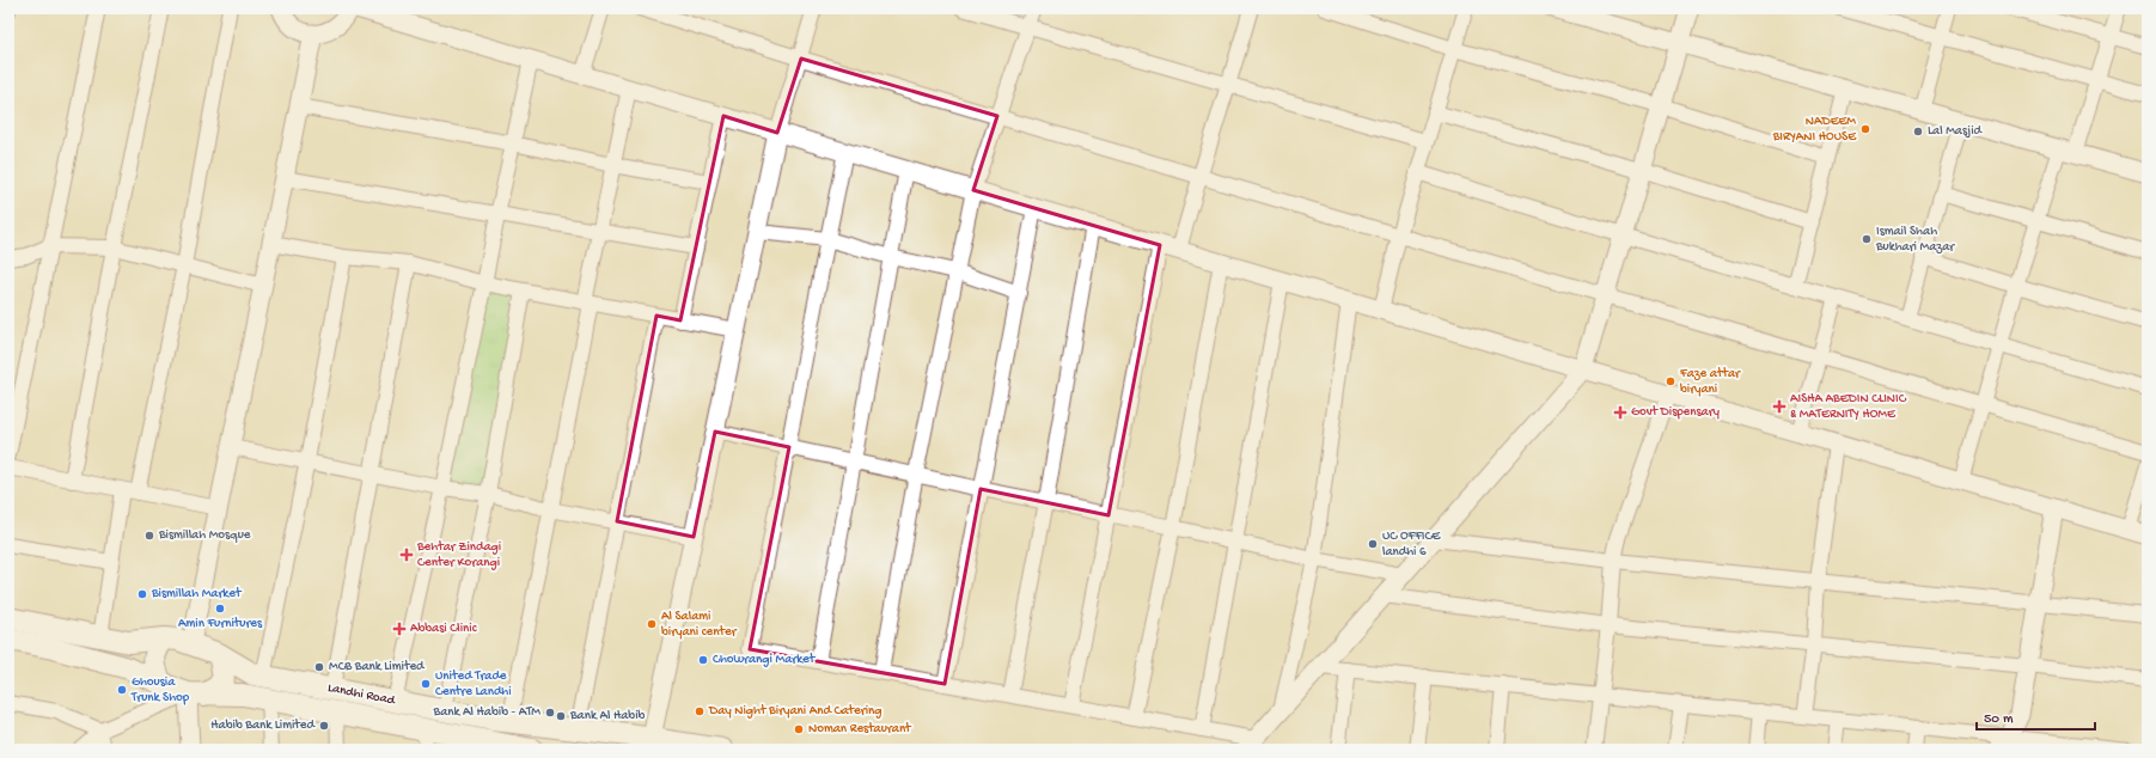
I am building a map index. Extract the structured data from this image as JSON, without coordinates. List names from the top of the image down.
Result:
{
  "streets": {
    "main road": ["Landhi Road"]
  },
  "places": {
    "other": [
      "NADEEM BIRYANI HOUSE",
      "Lal Masjid",
      "Ismail Shah Bukhari Mazar",
      "Faze attar biryani",
      "Bismillah Mosque",
      "UC OFFICE landhi 6",
      "Bismillah Market",
      "Amin Furnitures",
      "Al Salami biryani center",
      "Chowrangi Market",
      "MCB Bank Limited",
      "United Trade Centre Landhi",
      "Ghousia Trunk Shop",
      "Day Night Biryani And Catering",
      "Bank Al Habib - ATM",
      "Bank Al Habib",
      "Habib Bank Limited",
      "Noman Restaurant"
    ],
    "health": [
      "AISHA ABEDIN CLINIC & MATERNITY HOME",
      "Govt Dispensary",
      "Behtar Zindagi Center Korangi",
      "Abbasi Clinic"
    ]
  },
  "scale_bar": "50 m"
}
